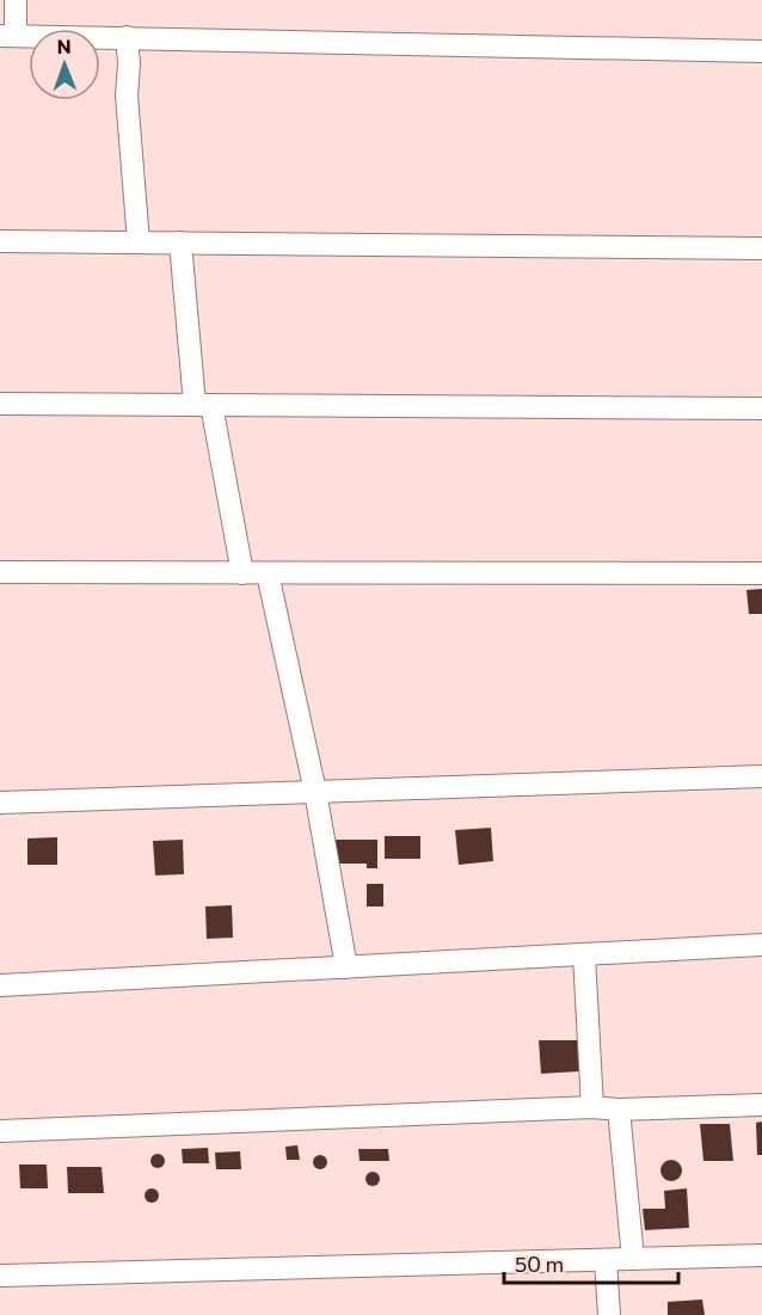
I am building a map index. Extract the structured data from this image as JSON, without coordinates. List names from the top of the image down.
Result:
{
  "scale_bar": "50 m",
  "north": "top"
}
